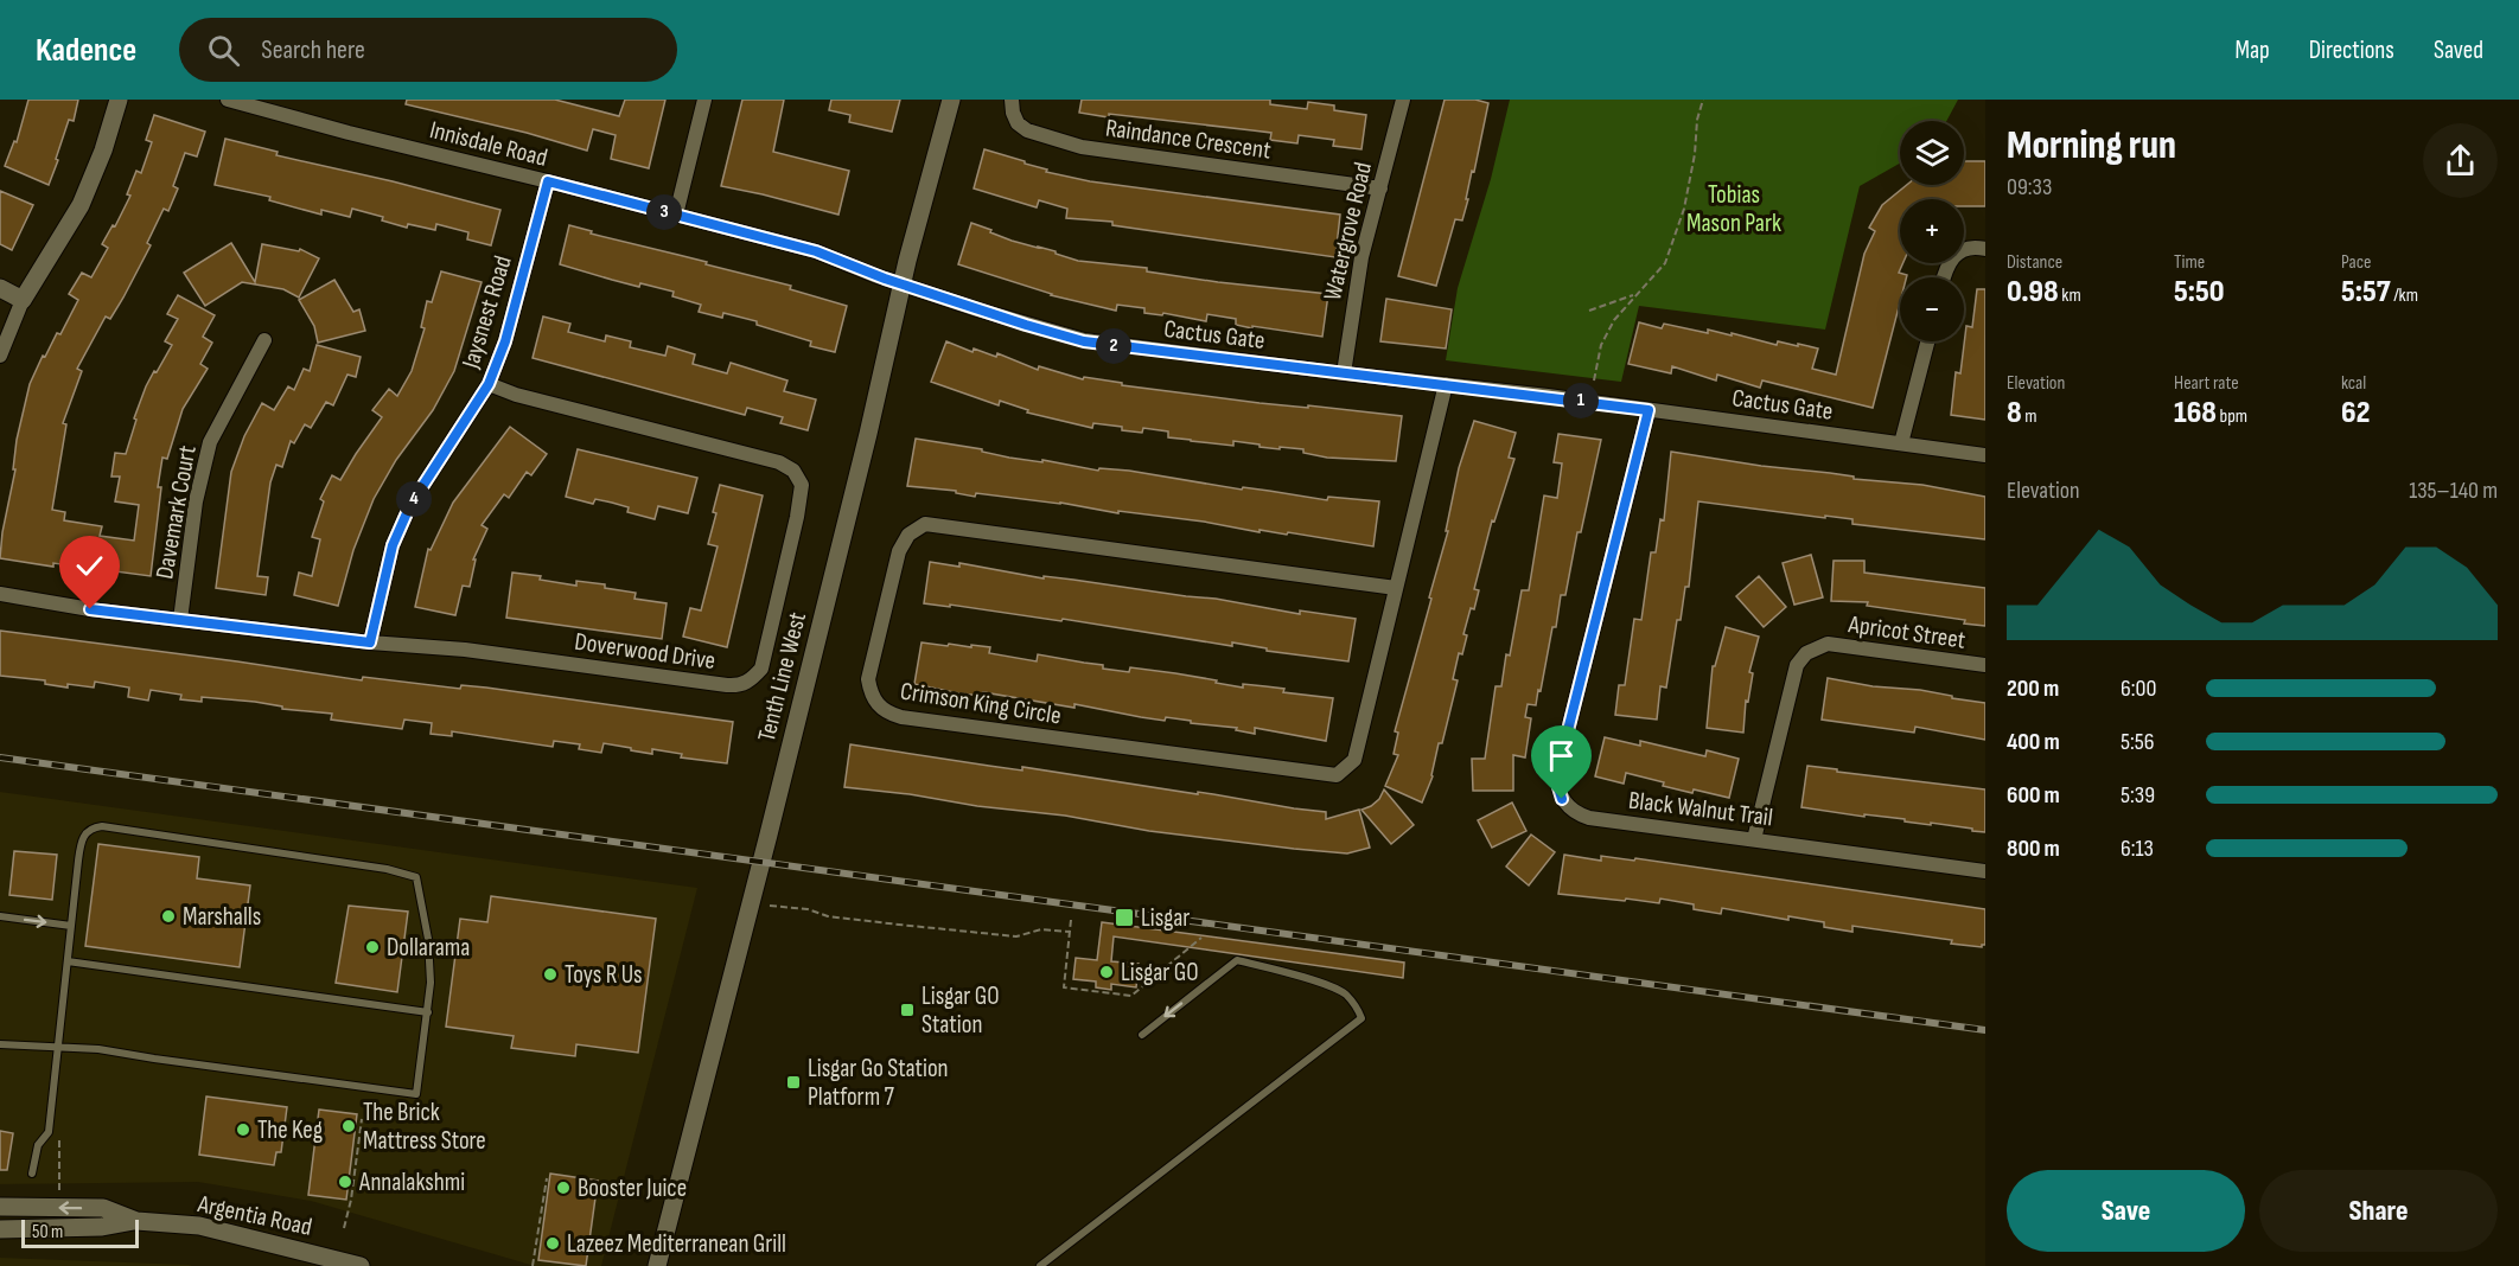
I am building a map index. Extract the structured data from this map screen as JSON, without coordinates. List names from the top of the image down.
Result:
{
  "streets": {
    "street": [
      "Raindance Crescent",
      "Innisdale Road",
      "Watergrove Road",
      "Jaysnest Road",
      "Cactus Gate",
      "Davemark Court",
      "Apricot Street",
      "Doverwood Drive",
      "Tenth Line West",
      "Crimson King Circle",
      "Black Walnut Trail",
      "Argentia Road"
    ]
  },
  "crossings": [
    ["Raindance Crescent", "Watergrove Road"],
    ["Innisdale Road", "Jaysnest Road"],
    ["Innisdale Road", "Cactus Gate"],
    ["Innisdale Road", "Tenth Line West"],
    ["Watergrove Road", "Cactus Gate"],
    ["Jaysnest Road", "Doverwood Drive"],
    ["Cactus Gate", "Tenth Line West"],
    ["Cactus Gate", "Black Walnut Trail"],
    ["Davemark Court", "Doverwood Drive"],
    ["Apricot Street", "Black Walnut Trail"]
  ],
  "parks": ["Tobias Mason Park"],
  "places": {
    "other": [
      "Marshalls",
      "Dollarama",
      "Lisgar GO",
      "Toys R Us",
      "The Brick Mattress Store",
      "The Keg",
      "Annalakshmi",
      "Booster Juice",
      "Lazeez Mediterranean Grill"
    ],
    "transit": ["Lisgar", "Lisgar GO Station", "Lisgar Go Station Platform 7"]
  },
  "scale_bar": "50 m",
  "page": {
    "header": "Kadence",
    "search": "Search here",
    "nav": ["Map", "Directions", "Saved"],
    "heading": ["Morning run", "09:33"],
    "map_buttons": ["+", "−"],
    "pins": [
      "3",
      "2",
      "1",
      "4"
    ],
    "stats": [
      ["Distance", "0.98 km"],
      ["Time", "5:50"],
      ["Pace", "5:57 /km"],
      ["Elevation", "8 m"],
      ["Heart rate", "168 bpm"],
      ["kcal", "62"]
    ],
    "chart": ["Elevation", "135–140 m"],
    "list": [
      {
        "name": "200 m",
        "note": "6:00"
      },
      {
        "name": "400 m",
        "note": "5:56"
      },
      {
        "name": "600 m",
        "note": "5:39"
      },
      {
        "name": "800 m",
        "note": "6:13"
      }
    ],
    "buttons": ["Save", "Share"],
    "scale": "50 m"
  }
}
